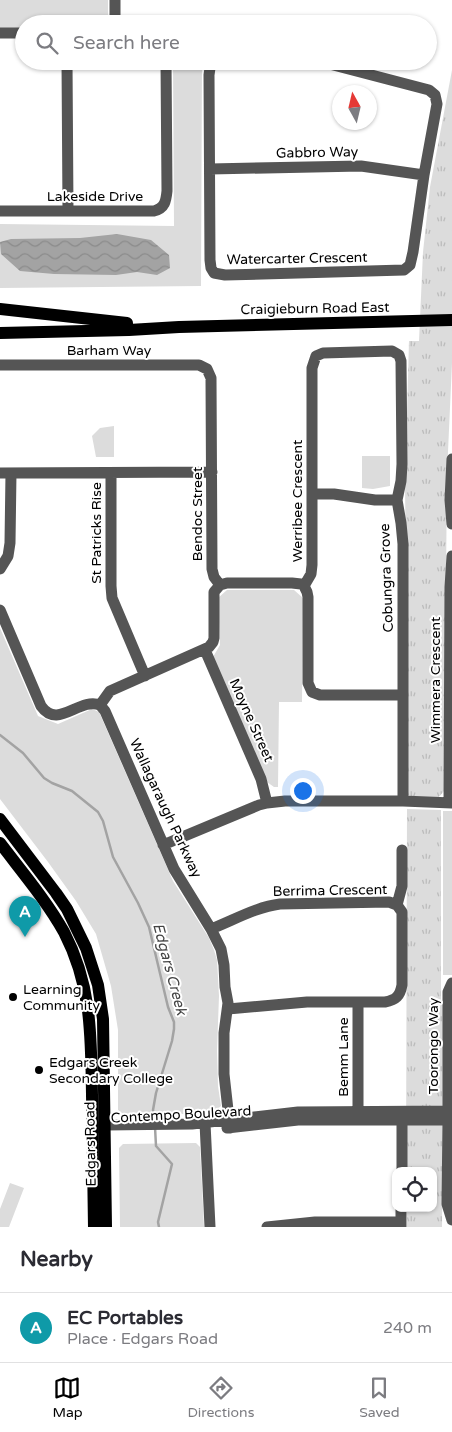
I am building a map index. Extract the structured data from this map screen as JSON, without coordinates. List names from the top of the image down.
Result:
{
  "streets": {
    "main road": ["Craigieburn Road East", "Edgars Road"],
    "street": [
      "Gabbro Way",
      "Lakeside Drive",
      "Watercarter Crescent",
      "Barham Way",
      "Werribee Crescent",
      "Bendoc Street",
      "St Patricks Rise",
      "Cobungra Grove",
      "Wimmera Crescent",
      "Moyne Street",
      "Wallagaraugh Parkway",
      "Berrima Crescent",
      "Toorongo Way",
      "Bemm Lane",
      "Contempo Boulevard"
    ]
  },
  "crossings": [
    ["Gabbro Way", "Watercarter Crescent"],
    ["Barham Way", "Bendoc Street"],
    ["Werribee Crescent", "Cobungra Grove"],
    ["Wallagaraugh Parkway", "Berrima Crescent"],
    ["Wallagaraugh Parkway", "Contempo Boulevard"],
    ["Berrima Crescent", "Bemm Lane"],
    ["Toorongo Way", "Contempo Boulevard"],
    ["Bemm Lane", "Contempo Boulevard"],
    ["Contempo Boulevard", "Edgars Road"]
  ],
  "water": ["Edgars Creek"],
  "places": ["Learning Community", "Edgars Creek Secondary College"],
  "north": "top",
  "page": {
    "search": "Search here",
    "pins": "A",
    "heading": "Nearby",
    "list": [
      {
        "mark": "A",
        "name": "EC Portables",
        "note": "Place · Edgars Road",
        "value": "240 m"
      }
    ],
    "nav": ["Map", "Directions", "Saved"]
  }
}
